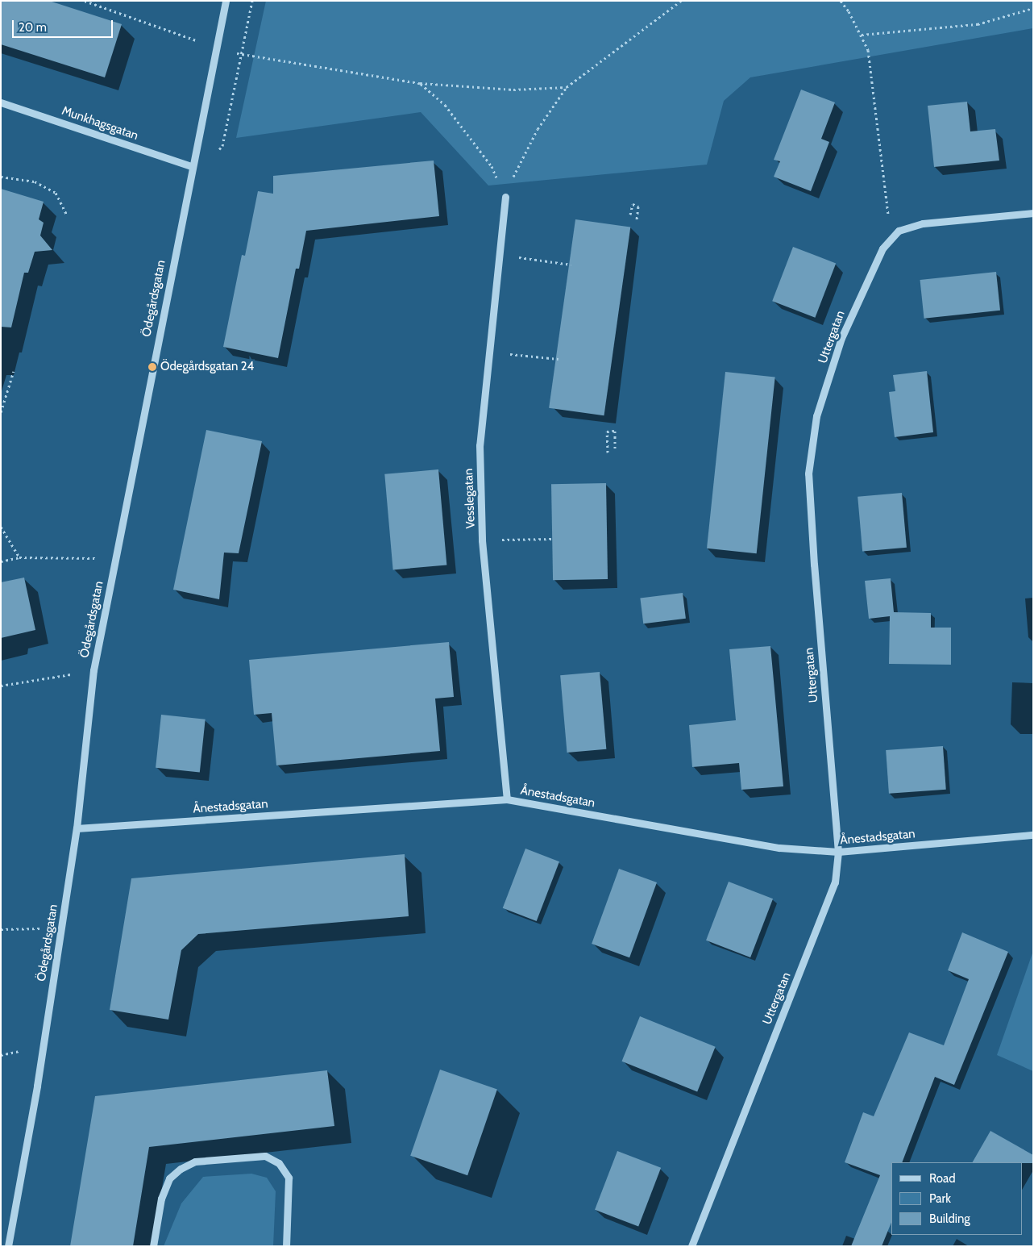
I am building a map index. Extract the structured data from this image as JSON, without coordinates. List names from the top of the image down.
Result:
{
  "streets": {
    "street": [
      "Munkhagsgatan",
      "Ödegårdsgatan",
      "Uttergatan",
      "Vesslegatan",
      "Ånestadsgatan"
    ]
  },
  "crossings": [
    ["Munkhagsgatan", "Ödegårdsgatan"],
    ["Ödegårdsgatan", "Ånestadsgatan"],
    ["Uttergatan", "Ånestadsgatan"],
    ["Vesslegatan", "Ånestadsgatan"]
  ],
  "places": ["Ödegårdsgatan 24"],
  "legend": ["Road", "Park", "Building"],
  "scale_bar": "20 m"
}
